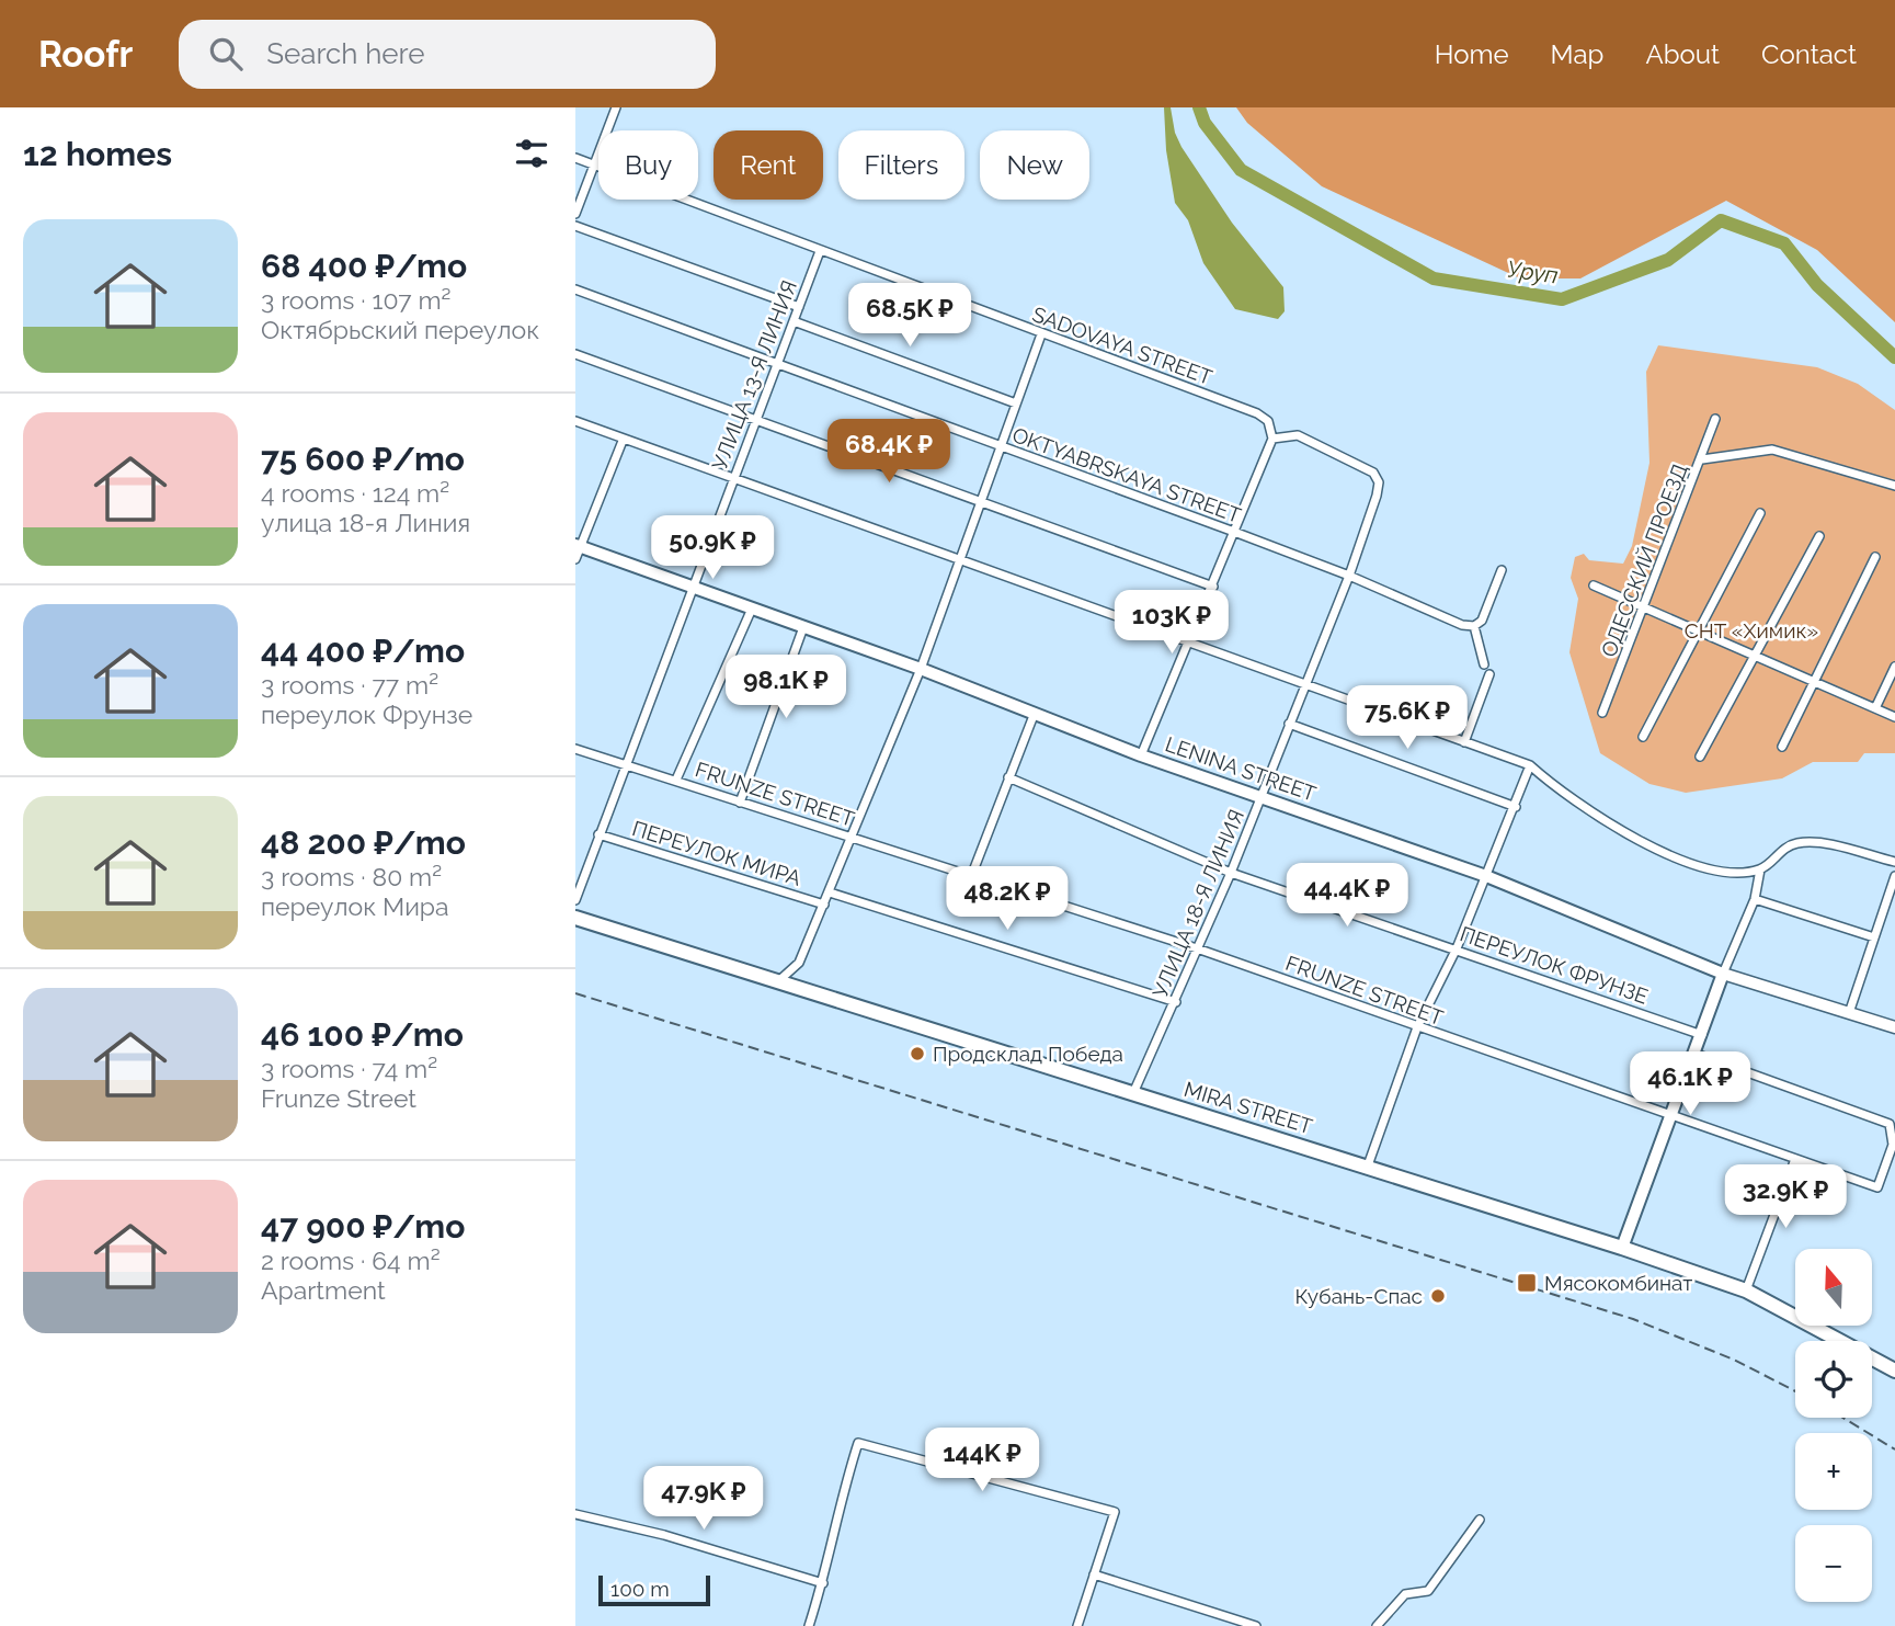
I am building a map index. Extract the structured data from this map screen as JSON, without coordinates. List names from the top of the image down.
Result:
{
  "streets": {
    "main road": ["LENINA STREET", "MIRA STREET"],
    "street": [
      "SADOVAYA STREET",
      "УЛИЦА 13-Я ЛИНИЯ",
      "OKTYABRSKAYA STREET",
      "ОДЕССКИЙ ПРОЕЗД",
      "FRUNZE STREET",
      "ПЕРЕУЛОК МИРА",
      "УЛИЦА 18-Я ЛИНИЯ",
      "ПЕРЕУЛОК ФРУНЗЕ"
    ]
  },
  "crossings": [
    ["SADOVAYA STREET", "УЛИЦА 13-Я ЛИНИЯ"],
    ["SADOVAYA STREET", "УЛИЦА 18-Я ЛИНИЯ"],
    ["УЛИЦА 13-Я ЛИНИЯ", "OKTYABRSKAYA STREET"],
    ["УЛИЦА 13-Я ЛИНИЯ", "LENINA STREET"],
    ["УЛИЦА 13-Я ЛИНИЯ", "FRUNZE STREET"],
    ["УЛИЦА 13-Я ЛИНИЯ", "ПЕРЕУЛОК МИРА"],
    ["OKTYABRSKAYA STREET", "УЛИЦА 18-Я ЛИНИЯ"],
    ["LENINA STREET", "УЛИЦА 18-Я ЛИНИЯ"],
    ["FRUNZE STREET", "УЛИЦА 18-Я ЛИНИЯ"],
    ["ПЕРЕУЛОК МИРА", "УЛИЦА 18-Я ЛИНИЯ"],
    ["УЛИЦА 18-Я ЛИНИЯ", "ПЕРЕУЛОК ФРУНЗЕ"],
    ["УЛИЦА 18-Я ЛИНИЯ", "MIRA STREET"]
  ],
  "water": ["Уруп"],
  "parks": ["СНТ «Химик»"],
  "places": {
    "other": ["Продсклад Победа", "Кубань-Спас"],
    "transit": ["Мясокомбинат"]
  },
  "scale_bar": "100 m",
  "north": "top",
  "page": {
    "header": "Roofr",
    "search": "Search here",
    "nav": [
      "Home",
      "Map",
      "About",
      "Contact"
    ],
    "heading": "12 homes",
    "chip": [
      "Buy",
      "Rent",
      "Filters",
      "New"
    ],
    "list": [
      {
        "name": "68 400 ₽/mo",
        "note": "3 rooms · 107 m² · Октябрьский переулок"
      },
      {
        "name": "75 600 ₽/mo",
        "note": "4 rooms · 124 m² · улица 18-я Линия"
      },
      {
        "name": "44 400 ₽/mo",
        "note": "3 rooms · 77 m² · переулок Фрунзе"
      },
      {
        "name": "48 200 ₽/mo",
        "note": "3 rooms · 80 m² · переулок Мира"
      },
      {
        "name": "46 100 ₽/mo",
        "note": "3 rooms · 74 m² · Frunze Street"
      },
      {
        "name": "47 900 ₽/mo",
        "note": "2 rooms · 64 m² · Apartment"
      }
    ],
    "price": [
      "68.5K ₽",
      "68.4K ₽",
      "50.9K ₽",
      "103K ₽",
      "98.1K ₽",
      "75.6K ₽",
      "44.4K ₽",
      "48.2K ₽",
      "46.1K ₽",
      "32.9K ₽",
      "144K ₽",
      "47.9K ₽"
    ],
    "map_buttons": ["+", "−"],
    "scale": "100 m"
  }
}
